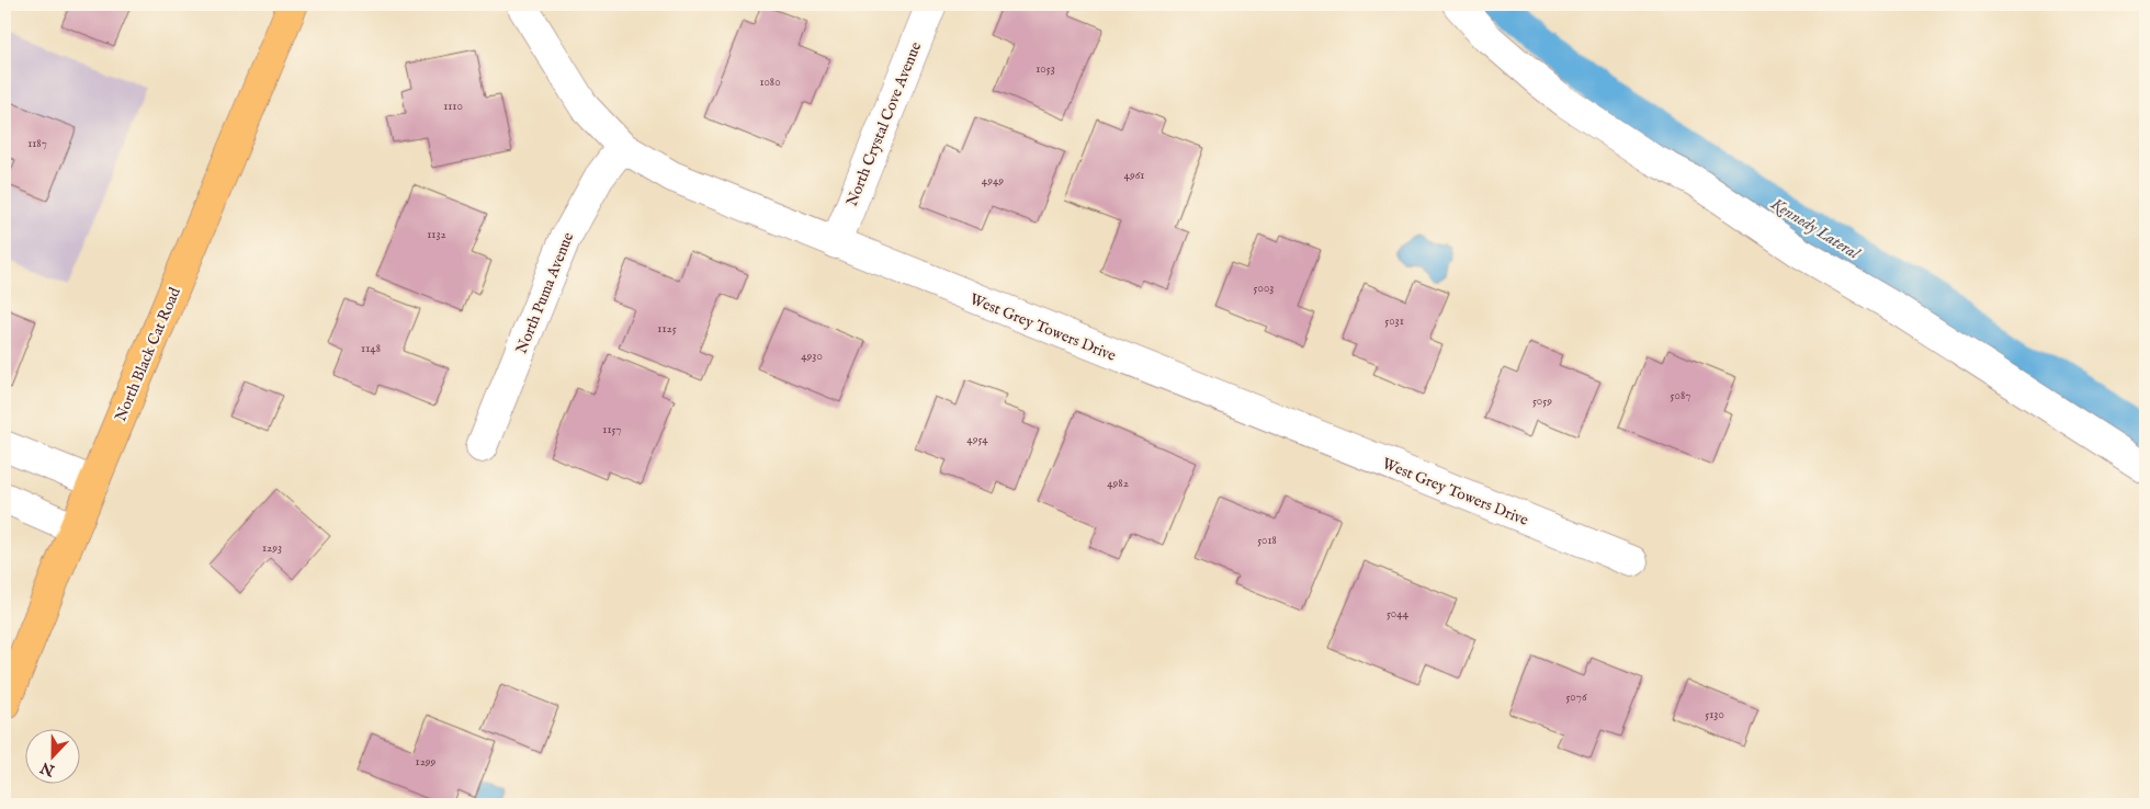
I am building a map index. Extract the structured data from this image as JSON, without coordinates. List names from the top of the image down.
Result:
{
  "streets": {
    "main road": ["North Black Cat Road"],
    "street": ["North Crystal Cove Avenue", "North Puma Avenue", "West Grey Towers Drive"]
  },
  "crossings": [
    ["North Crystal Cove Avenue", "West Grey Towers Drive"],
    ["North Puma Avenue", "West Grey Towers Drive"]
  ],
  "water": ["Kennedy Lateral"],
  "house_numbers": [
    "1053",
    "1080",
    "1110",
    "1187",
    "4961",
    "4949",
    "1132",
    "5003",
    "5031",
    "1125",
    "1148",
    "4930",
    "5087",
    "5059",
    "1157",
    "4954",
    "4982",
    "5018",
    "1293",
    "5044",
    "5076",
    "5130",
    "1299"
  ],
  "north": "bottom"
}
